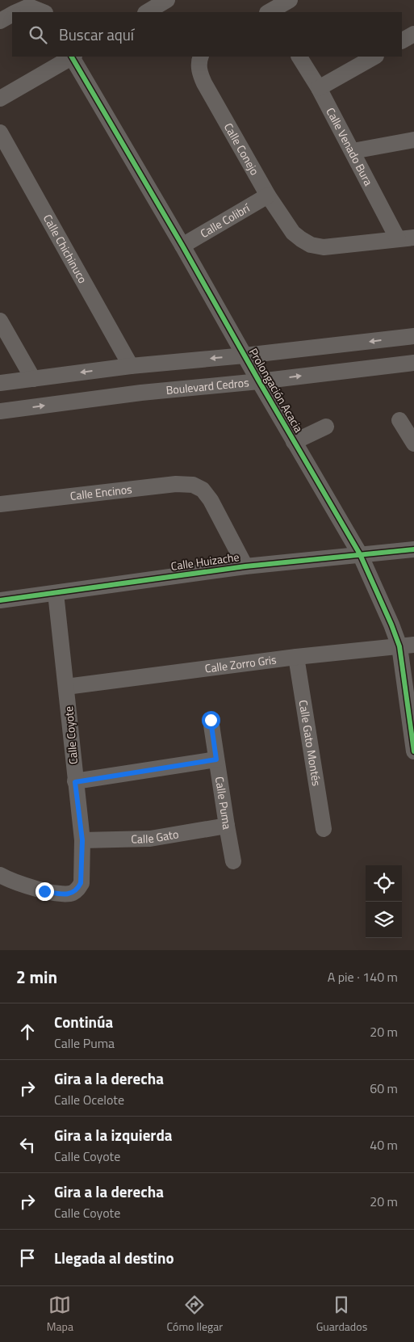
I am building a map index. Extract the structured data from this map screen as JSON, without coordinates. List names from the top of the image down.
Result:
{
  "streets": {
    "street": [
      "Calle Venado Bura",
      "Calle Conejo",
      "Calle Colibrí",
      "Calle Chichinuco",
      "Boulevard Cedros",
      "Prolongación Acacia",
      "Calle Encinos",
      "Calle Huizache",
      "Calle Zorro Gris",
      "Calle Coyote",
      "Calle Gato Montés",
      "Calle Puma",
      "Calle Gato"
    ]
  },
  "crossings": [
    ["Calle Venado Bura", "Calle Conejo"],
    ["Calle Conejo", "Calle Colibrí"],
    ["Calle Colibrí", "Prolongación Acacia"],
    ["Boulevard Cedros", "Prolongación Acacia"],
    ["Prolongación Acacia", "Calle Huizache"],
    ["Prolongación Acacia", "Calle Zorro Gris"],
    ["Calle Encinos", "Calle Huizache"],
    ["Calle Huizache", "Calle Coyote"],
    ["Calle Zorro Gris", "Calle Coyote"],
    ["Calle Zorro Gris", "Calle Gato Montés"],
    ["Calle Coyote", "Calle Gato"],
    ["Calle Puma", "Calle Gato"]
  ],
  "page": {
    "search": "Buscar aquí",
    "heading": ["2 min", "A pie · 140 m"],
    "list": [
      ["Continúa", "Calle Puma", "20 m"],
      ["Gira a la derecha", "Calle Ocelote", "60 m"],
      ["Gira a la izquierda", "Calle Coyote", "40 m"],
      ["Gira a la derecha", "Calle Coyote", "20 m"],
      "Llegada al destino"
    ],
    "nav": ["Mapa", "Cómo llegar", "Guardados"]
  }
}
